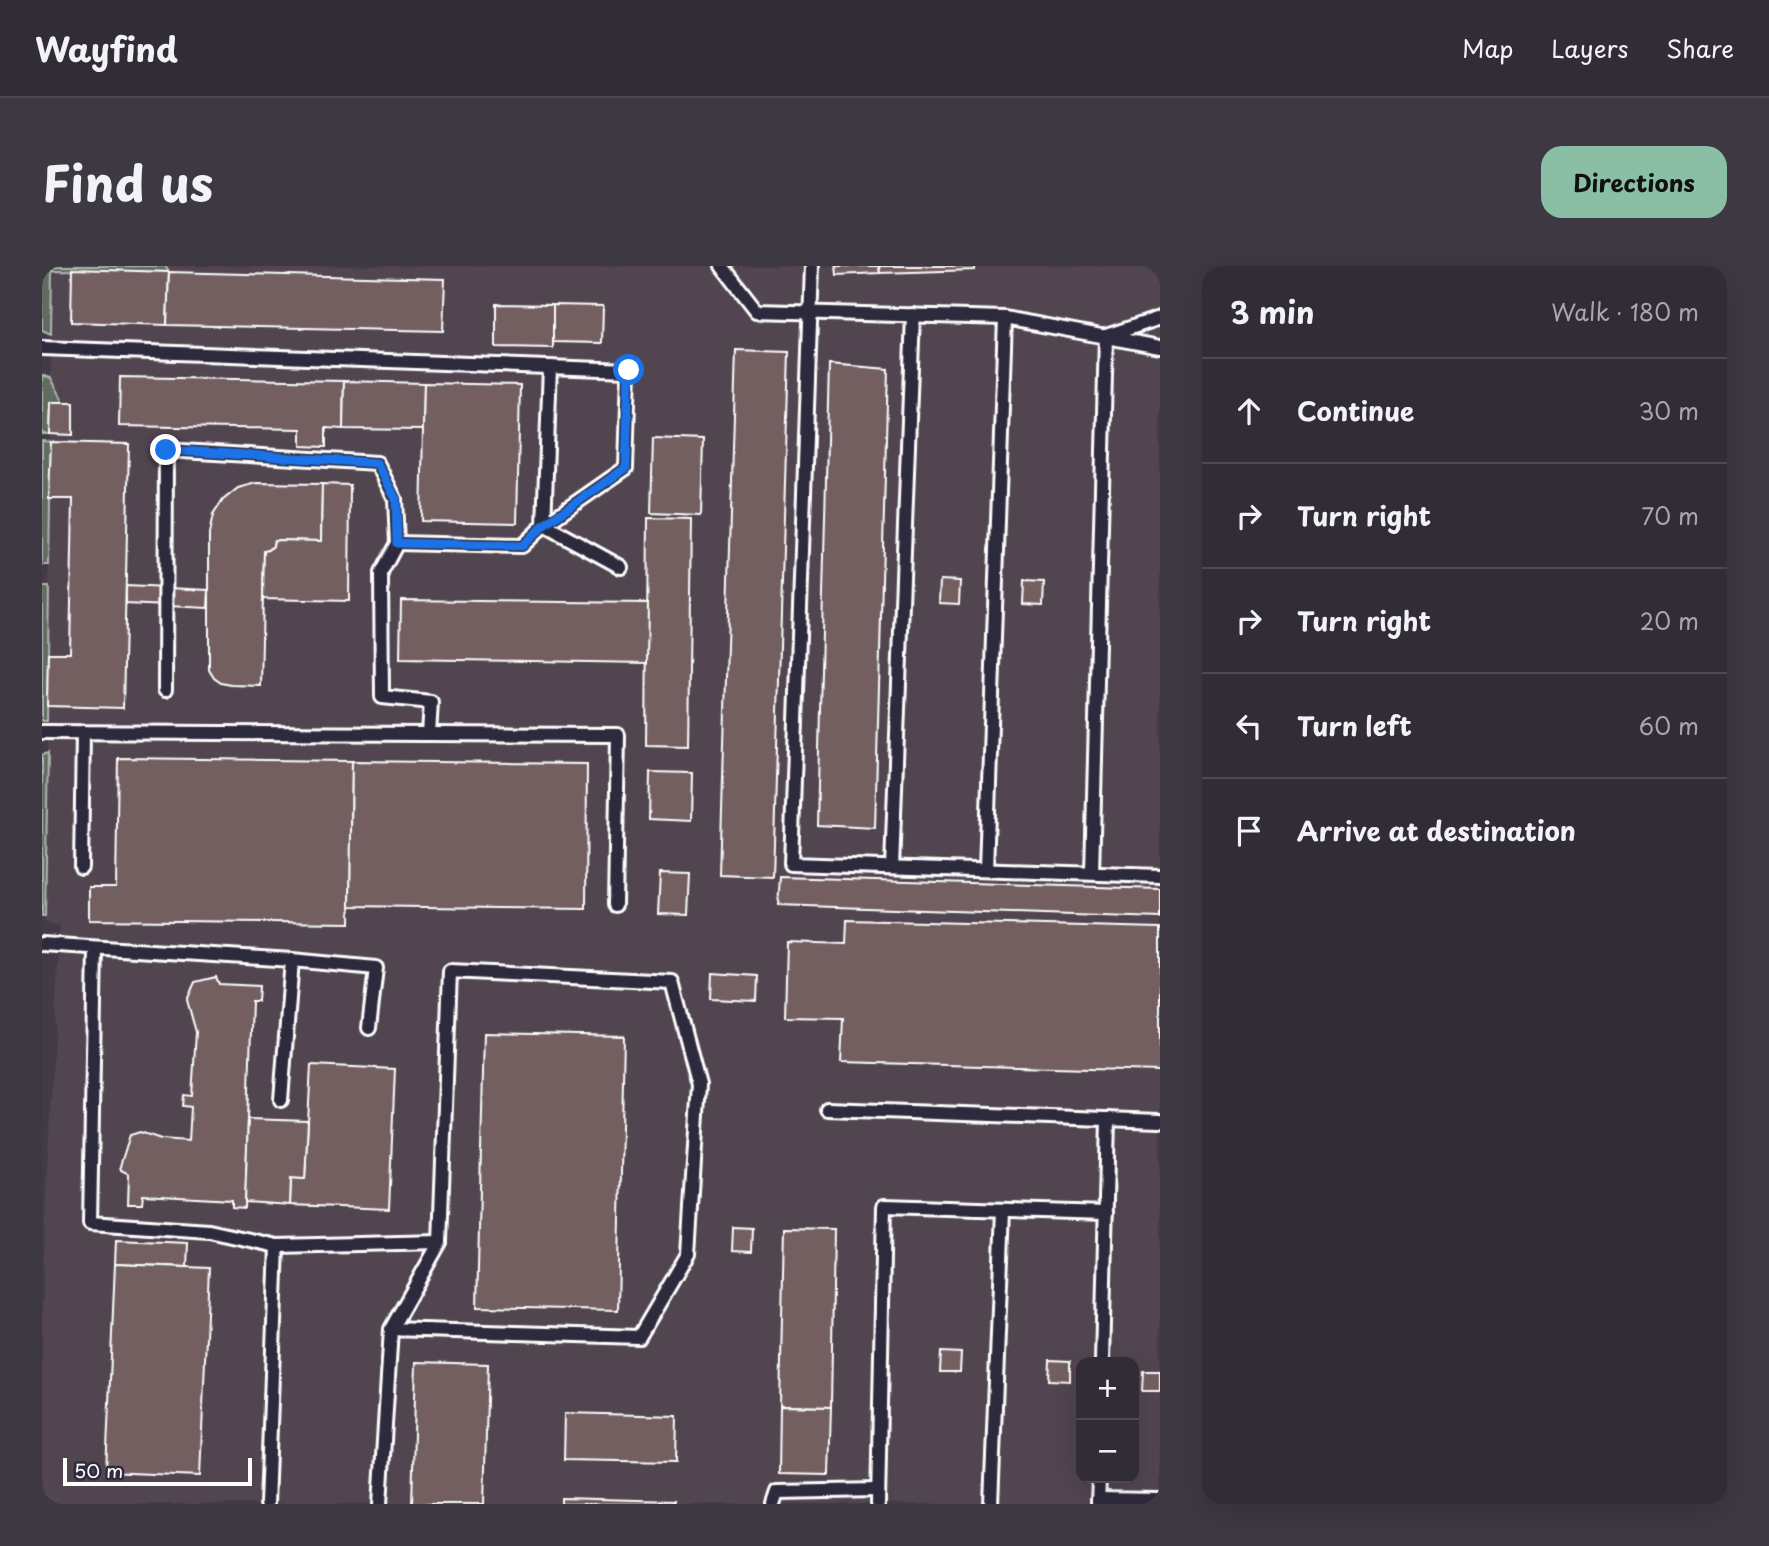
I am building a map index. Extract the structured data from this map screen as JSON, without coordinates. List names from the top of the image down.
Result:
{
  "scale_bar": "50 m",
  "page": {
    "header": "Wayfind",
    "nav": ["Map", "Layers", "Share"],
    "title": "Find us",
    "buttons": "Directions",
    "heading": ["3 min", "Walk · 180 m"],
    "list": [
      ["Continue", "30 m"],
      ["Turn right", "70 m"],
      ["Turn right", "20 m"],
      ["Turn left", "60 m"],
      "Arrive at destination"
    ],
    "map_buttons": ["+", "−"],
    "scale": "50 m"
  }
}
